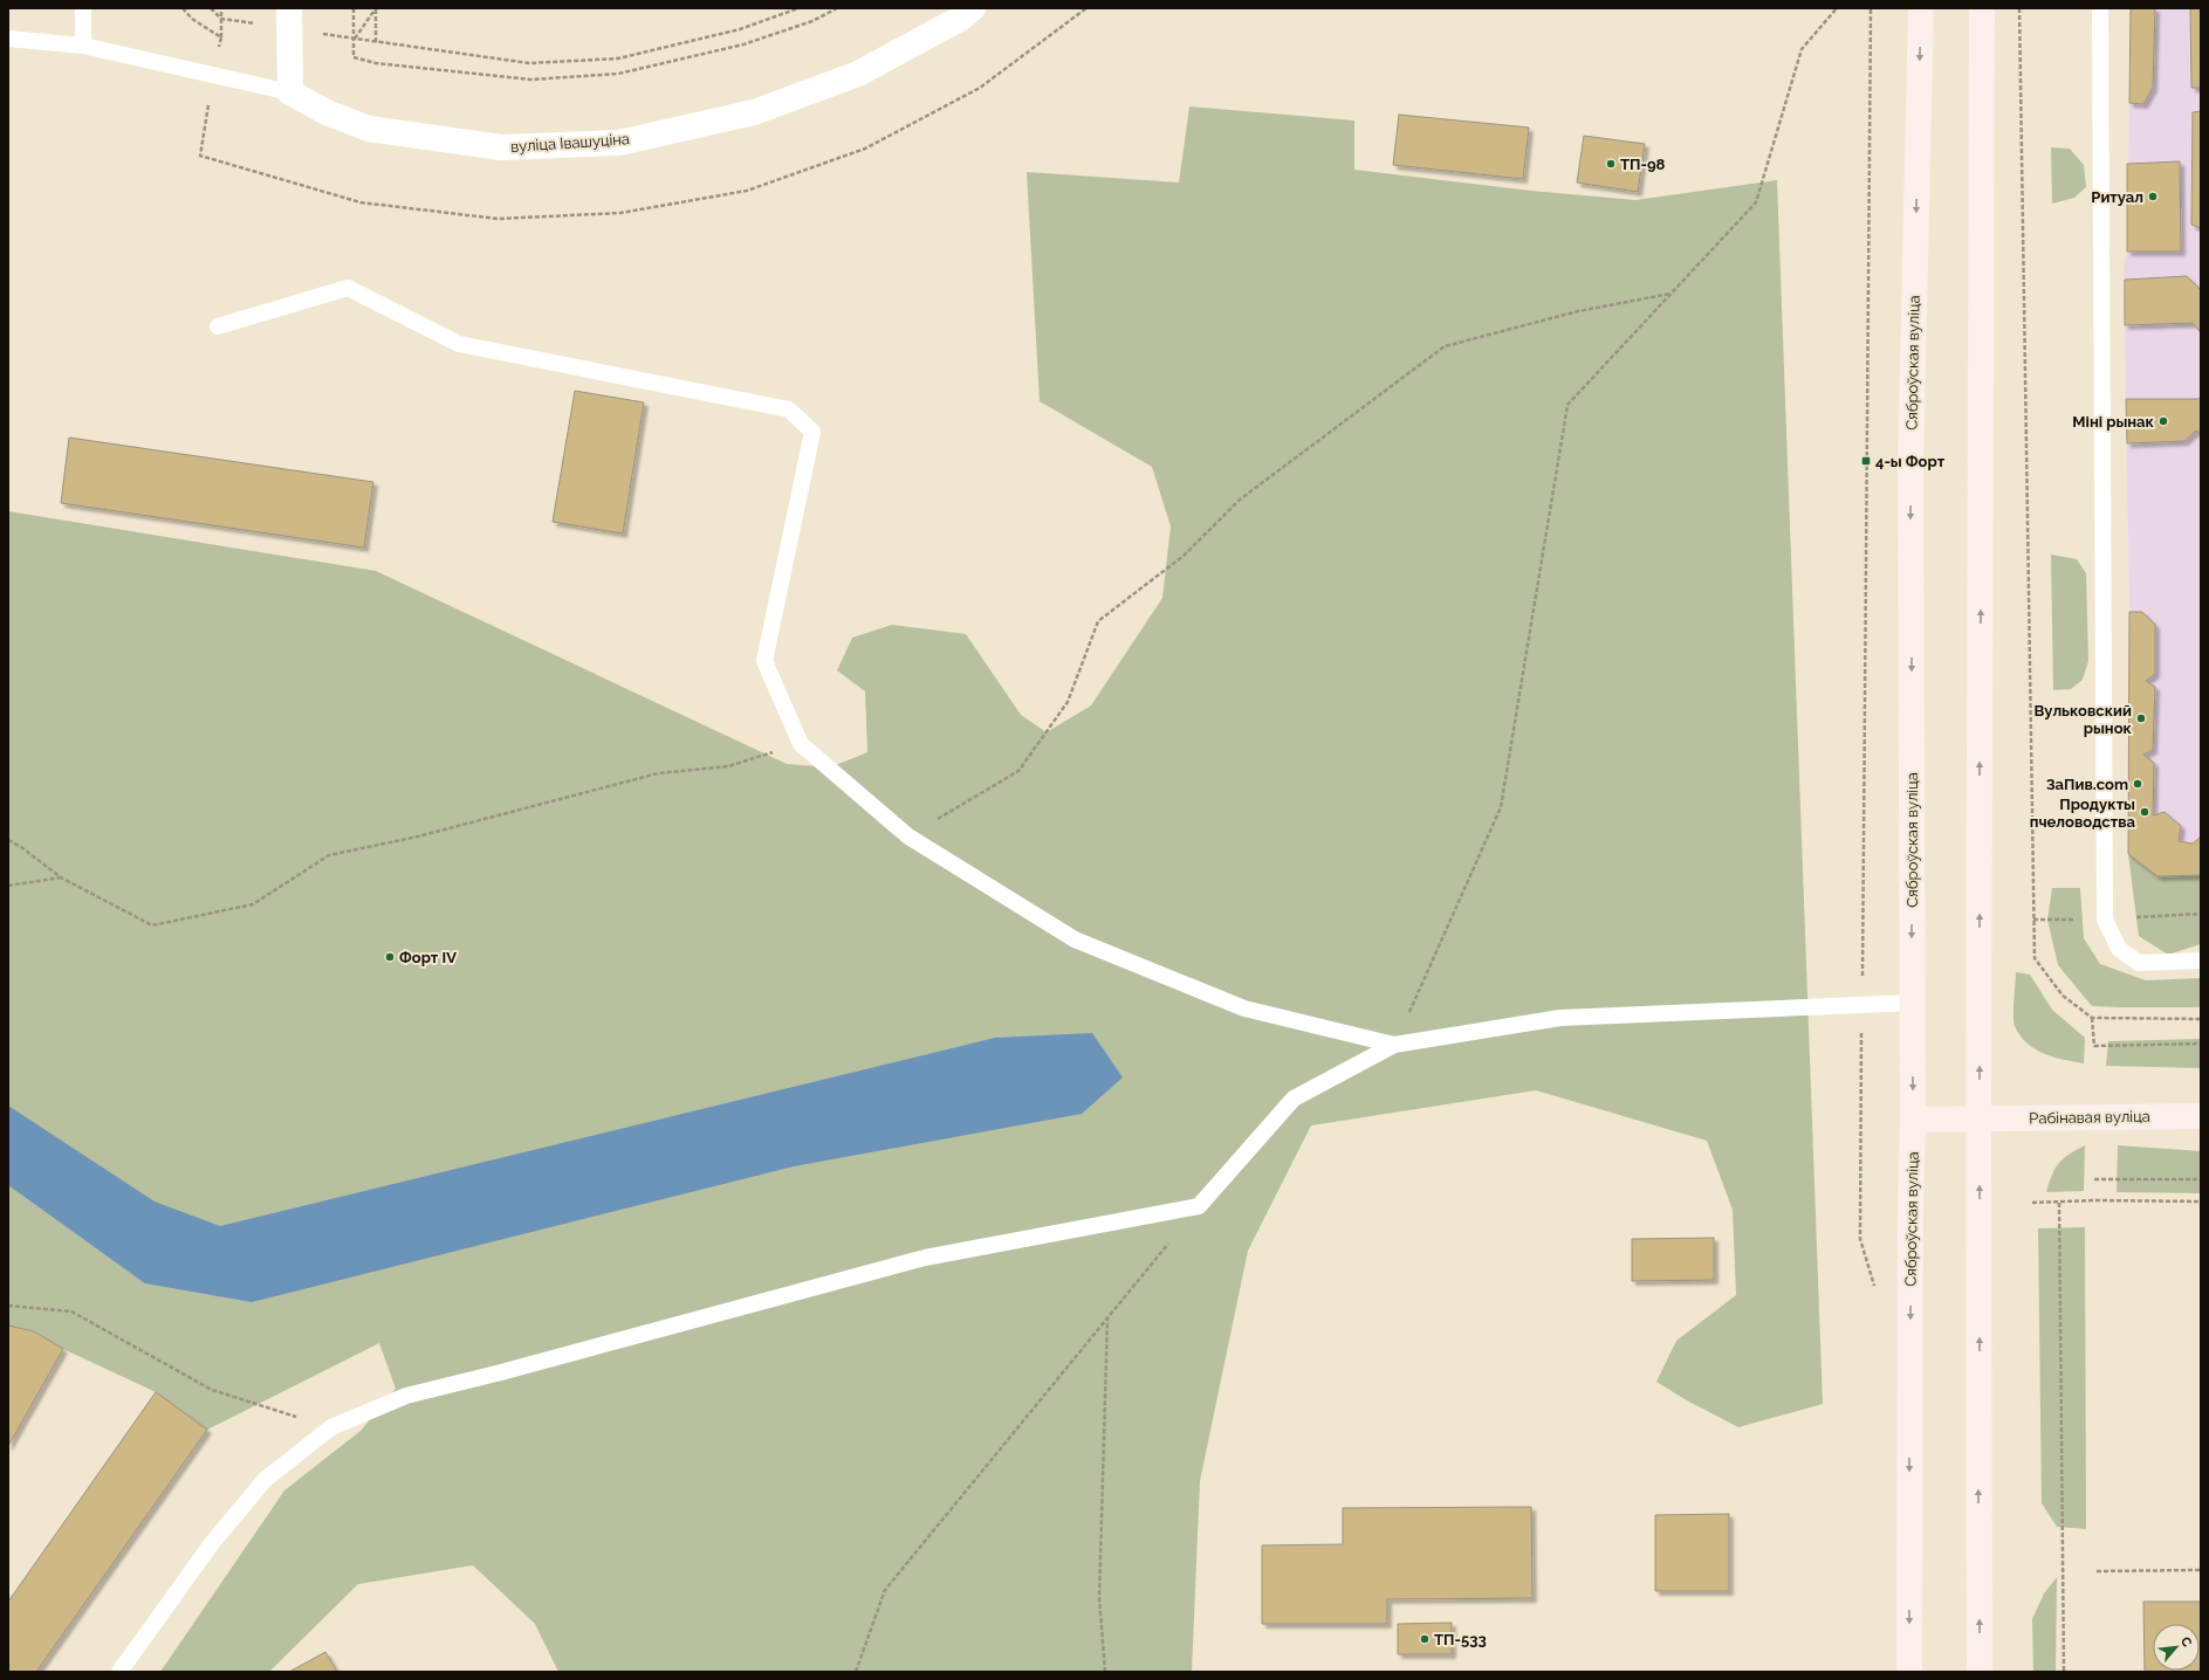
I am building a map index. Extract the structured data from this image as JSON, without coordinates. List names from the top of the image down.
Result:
{
  "streets": {
    "main road": ["Сяброўская вуліца", "Рабінавая вуліца"],
    "street": ["вуліца Івашуціна"]
  },
  "crossings": [
    ["Сяброўская вуліца", "Рабінавая вуліца"]
  ],
  "places": {
    "other": [
      "ТП-98",
      "Ритуал",
      "Міні рынак",
      "Вульковский рынок",
      "ЗаПив.com",
      "Продукты пчеловодства",
      "Форт IV",
      "ТП-533"
    ],
    "transit": ["4-ы Форт"]
  },
  "north": "top right"
}
